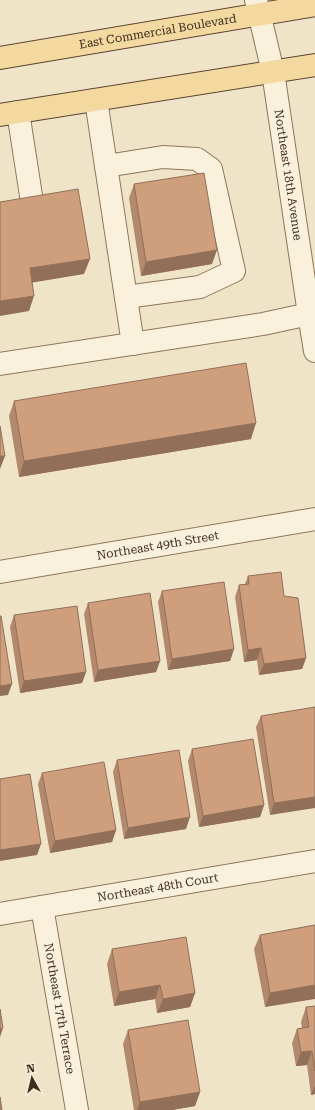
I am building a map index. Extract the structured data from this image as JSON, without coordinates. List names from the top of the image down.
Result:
{
  "streets": {
    "main road": ["East Commercial Boulevard"],
    "street": [
      "Northeast 18th Avenue",
      "Northeast 49th Street",
      "Northeast 48th Court",
      "Northeast 17th Terrace"
    ]
  },
  "crossings": [
    ["East Commercial Boulevard", "Northeast 18th Avenue"],
    ["Northeast 48th Court", "Northeast 17th Terrace"]
  ],
  "north": "top"
}
